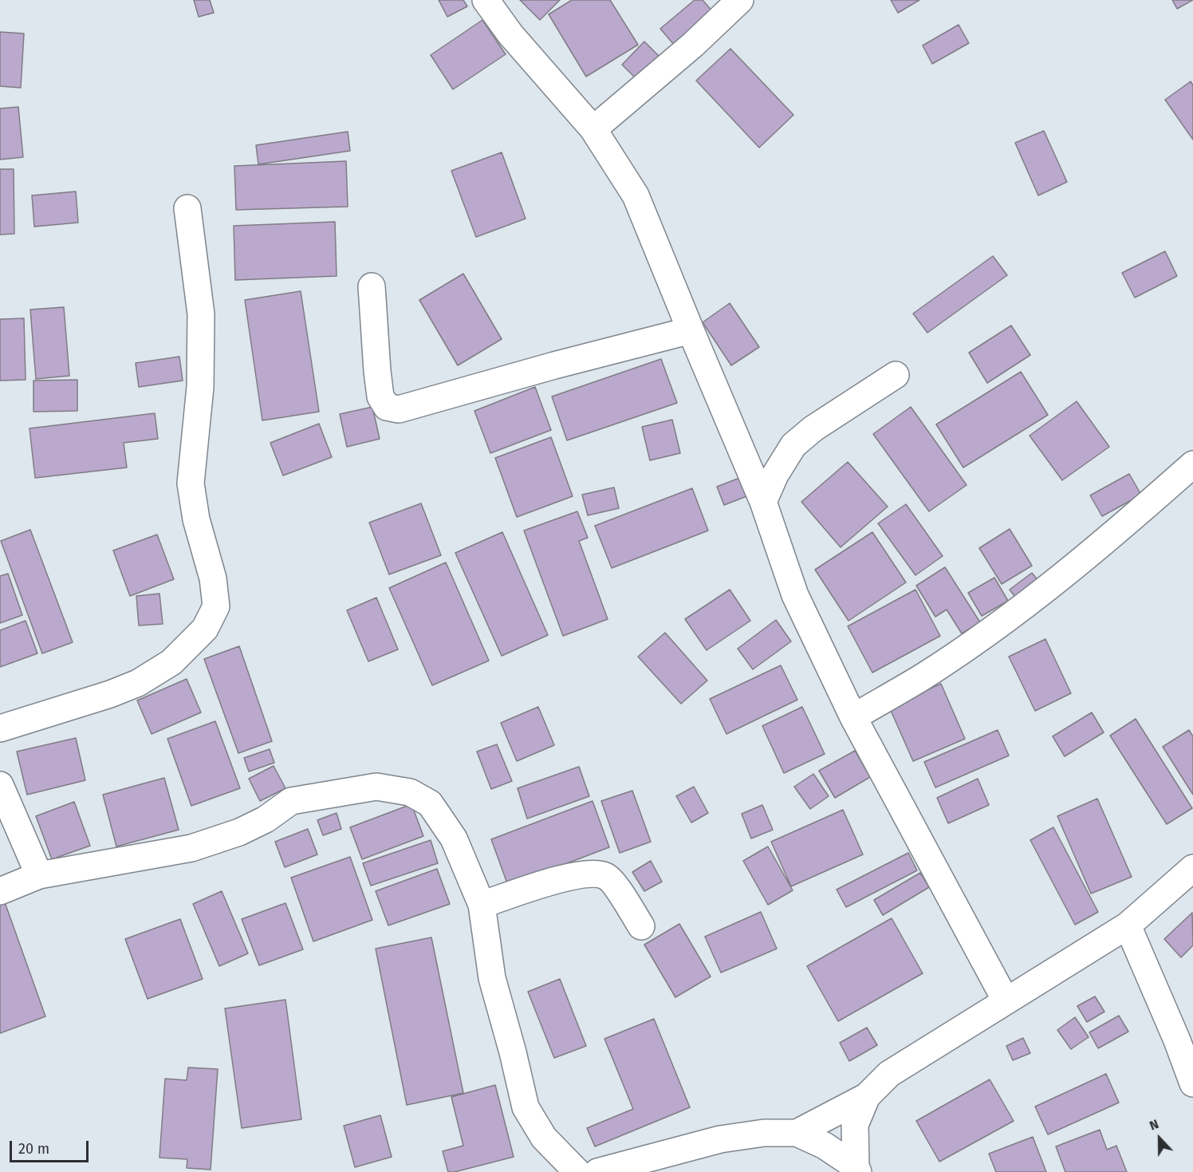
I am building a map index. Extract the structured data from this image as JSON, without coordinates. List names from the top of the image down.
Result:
{
  "scale_bar": "20 m",
  "north": "top"
}
